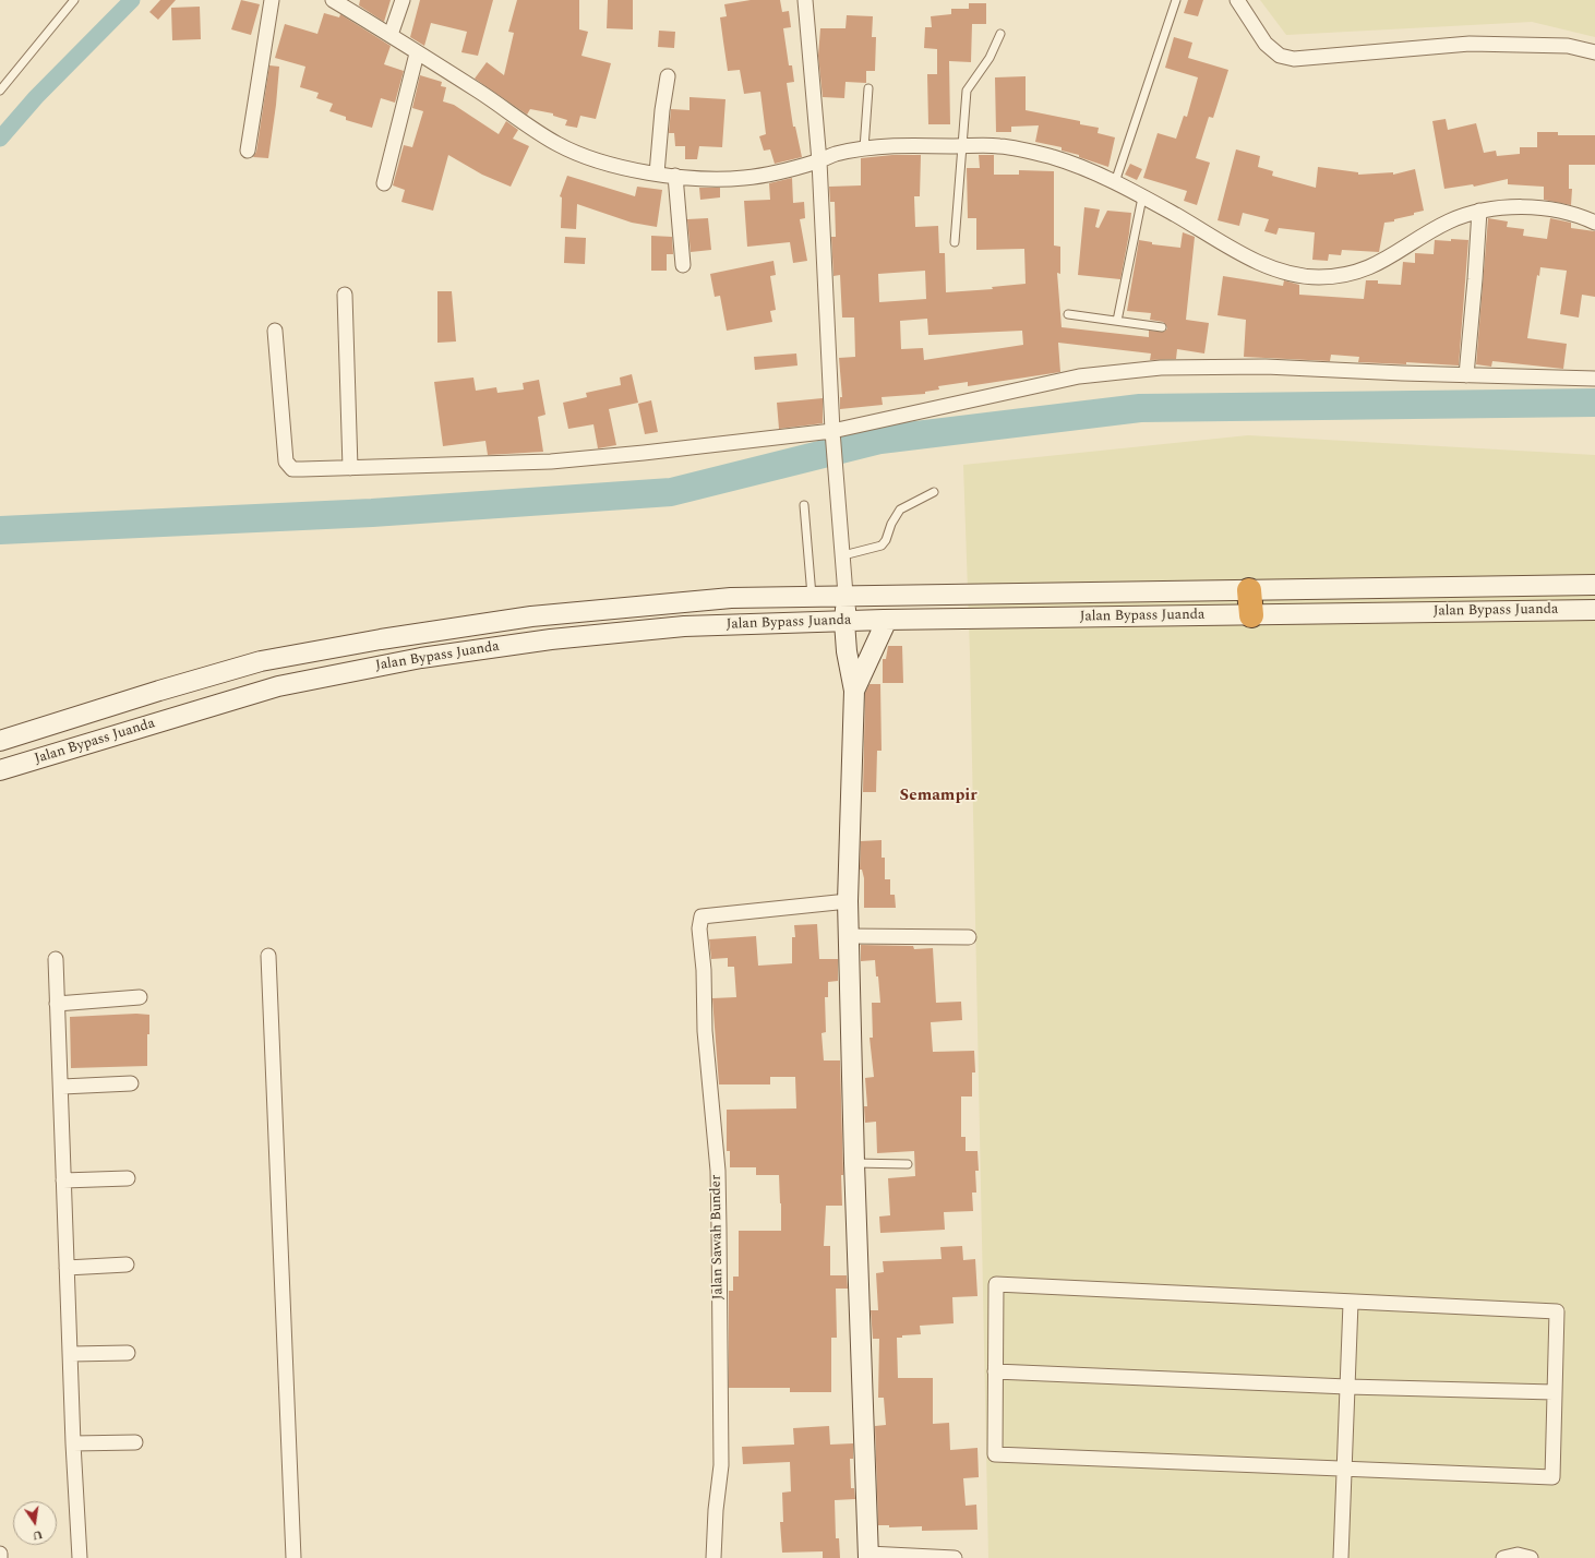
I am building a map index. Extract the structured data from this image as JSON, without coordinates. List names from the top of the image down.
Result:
{
  "streets": {
    "main road": ["Jalan Bypass Juanda"],
    "street": ["Jalan Sawah Bunder"]
  },
  "districts": ["Semampir"],
  "north": "bottom"
}
